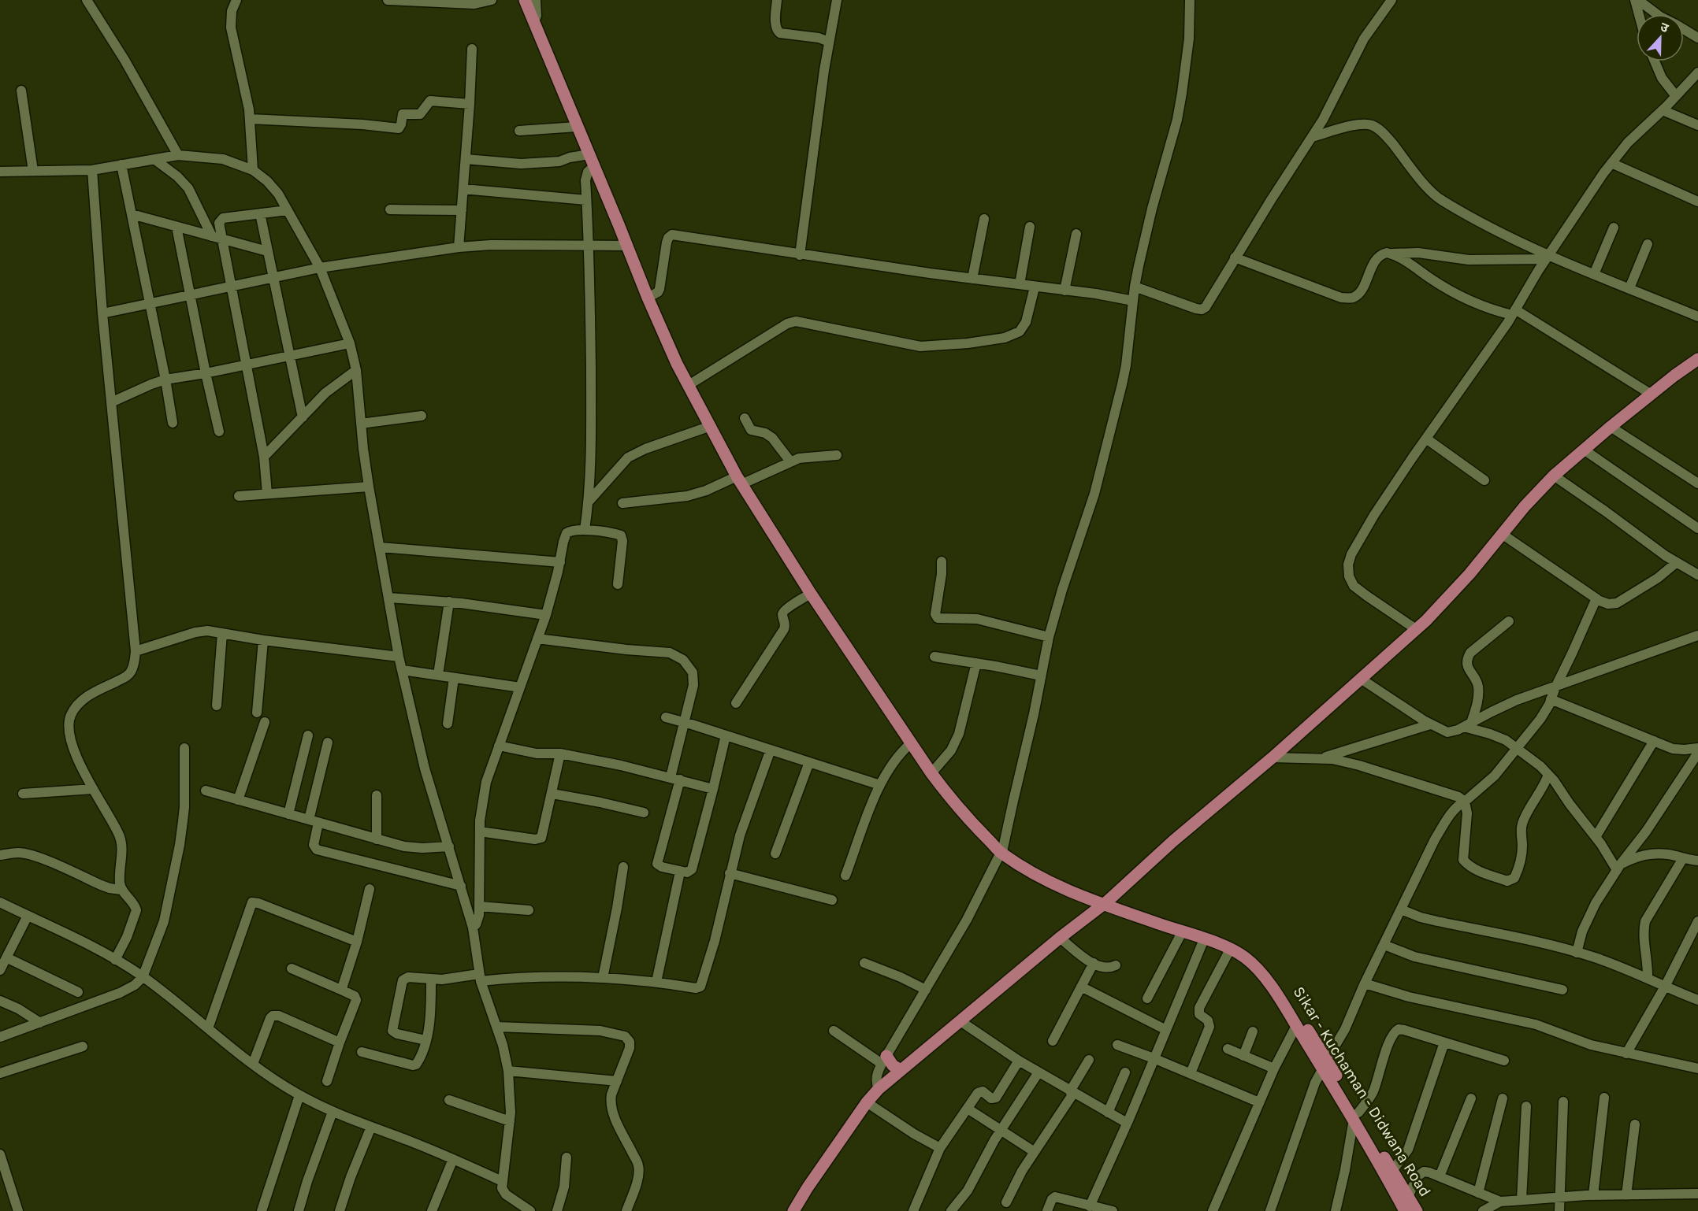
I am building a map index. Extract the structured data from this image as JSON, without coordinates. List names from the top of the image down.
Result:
{
  "streets": {
    "main road": ["Sikar - Kuchaman - Didwana Road"]
  },
  "north": "top"
}
